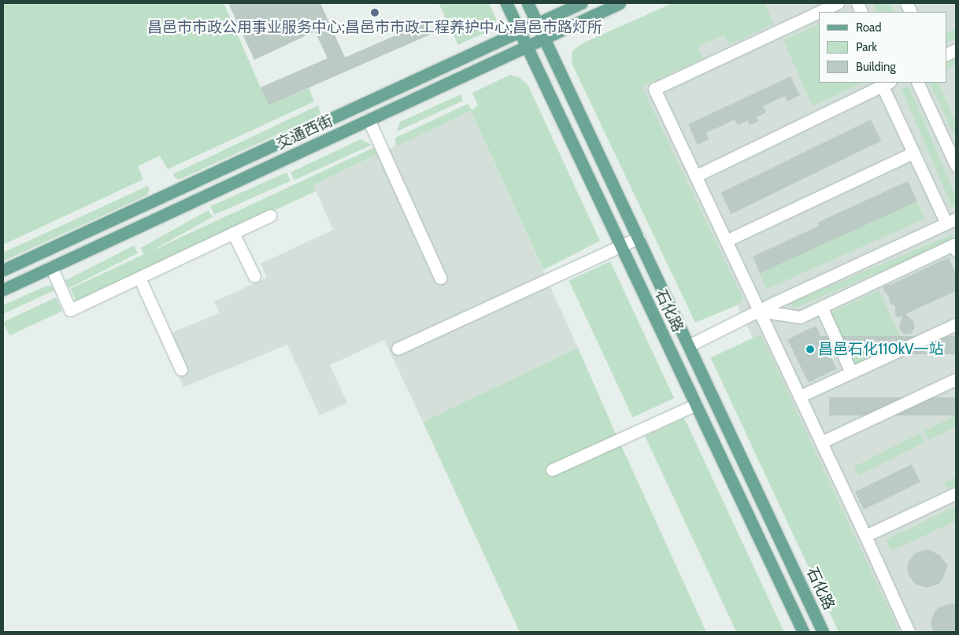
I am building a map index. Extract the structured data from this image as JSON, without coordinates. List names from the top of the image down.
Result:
{
  "streets": {
    "main road": ["交通西街", "石化路"]
  },
  "crossings": [
    ["交通西街", "石化路"]
  ],
  "places": ["昌邑市市政公用事业服务中心;昌邑市市政工程养护中心;昌邑市路灯所", "昌邑石化110kV一站"],
  "legend": ["Road", "Park", "Building"]
}
